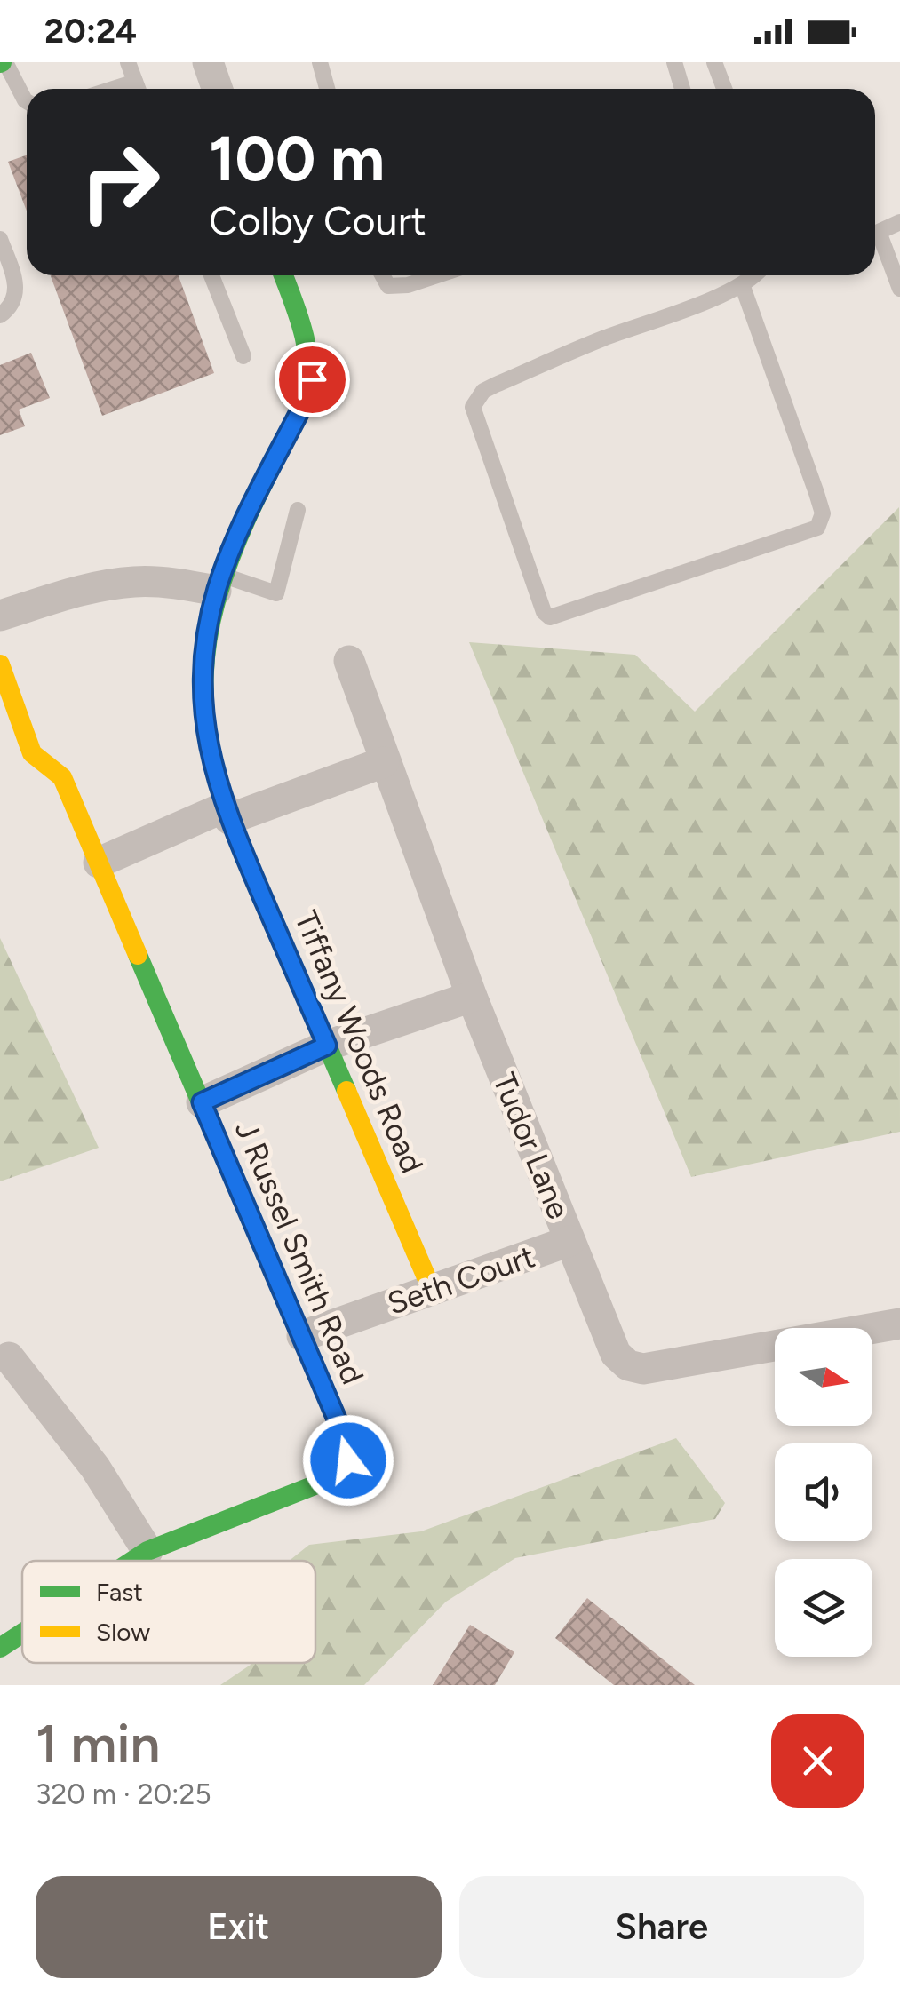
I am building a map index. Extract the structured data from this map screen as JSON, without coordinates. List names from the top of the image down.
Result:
{
  "streets": {
    "street": [
      "Tiffany Woods Road",
      "Tudor Lane",
      "J Russel Smith Road",
      "Seth Court"
    ]
  },
  "crossings": [
    ["Tiffany Woods Road", "Seth Court"],
    ["Tudor Lane", "Seth Court"],
    ["J Russel Smith Road", "Seth Court"]
  ],
  "legend": ["Fast", "Slow"],
  "north": "right",
  "page": {
    "status": "20:24",
    "turn": ["100 m", "Colby Court"],
    "heading": ["1 min", "320 m · 20:25"],
    "buttons": ["Exit", "Share"]
  }
}
